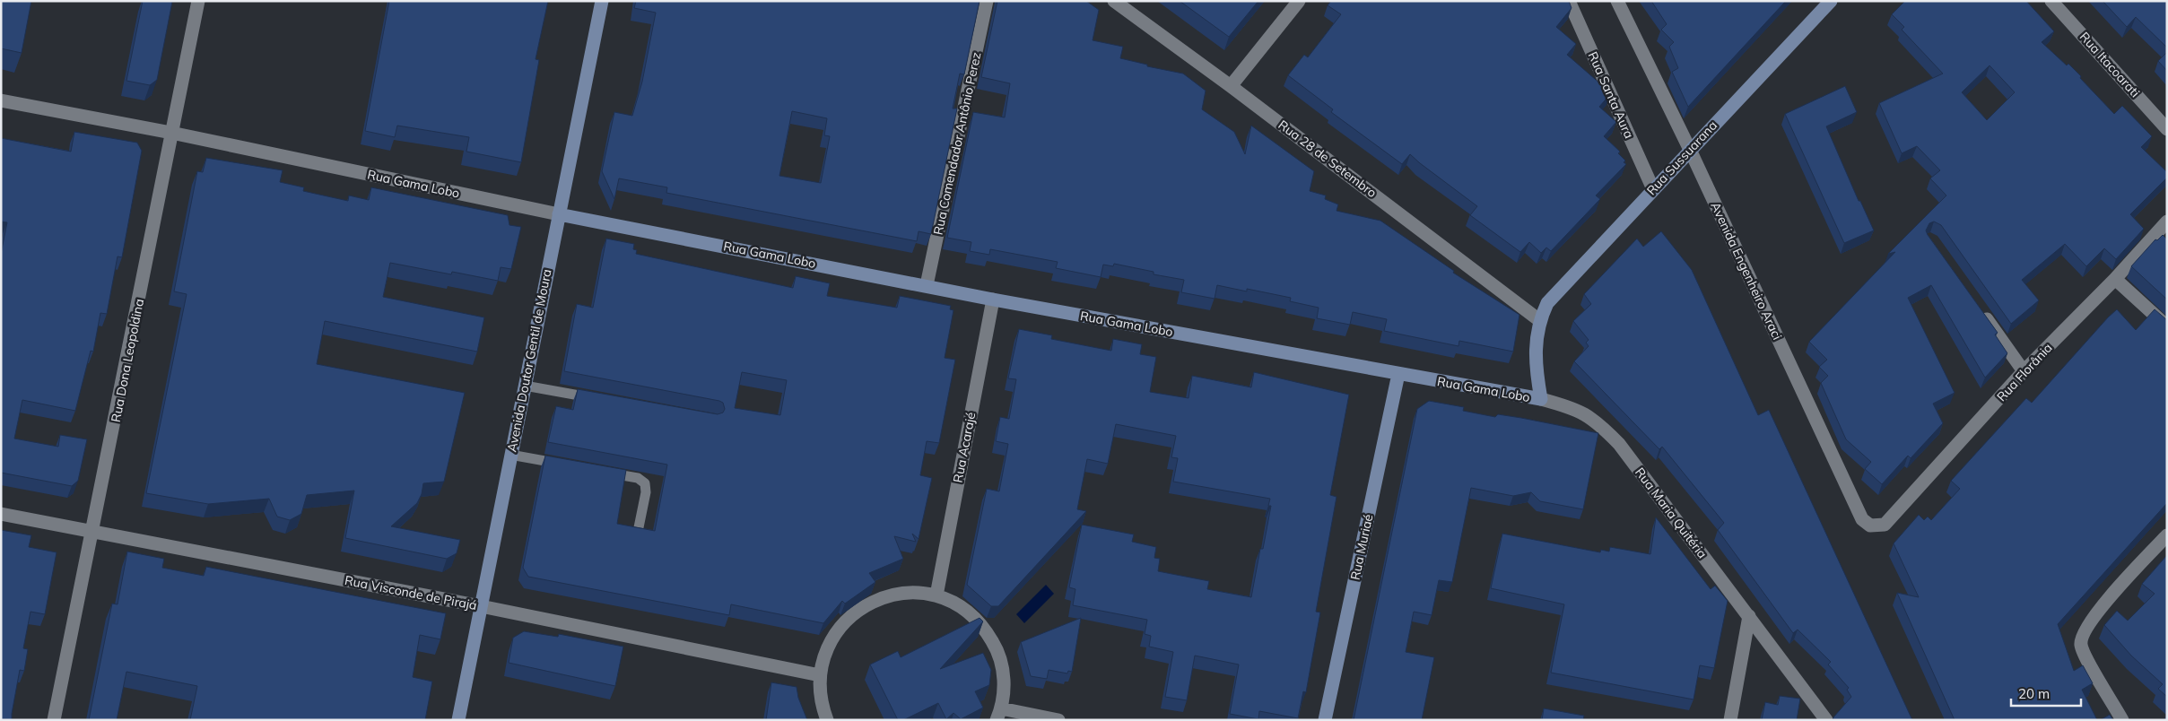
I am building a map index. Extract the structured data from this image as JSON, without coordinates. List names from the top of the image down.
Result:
{
  "streets": {
    "street": [
      "Rua Itacoarati",
      "Rua Santa Aura",
      "Rua Comendador Antônio Perez",
      "Rua Sussuarana",
      "Rua 28 de Setembro",
      "Rua Gama Lobo",
      "Avenida Engenheiro Araci",
      "Rua Dona Leopoldina",
      "Avenida Doutor Gentil de Moura",
      "Rua Florânia",
      "Rua Acarajé",
      "Rua Maria Quitéria",
      "Rua Muriaé",
      "Rua Visconde de Pirajá"
    ]
  },
  "crossings": [
    ["Rua Santa Aura", "Rua Sussuarana"],
    ["Rua Comendador Antônio Perez", "Rua Gama Lobo"],
    ["Rua Sussuarana", "Rua 28 de Setembro"],
    ["Rua Sussuarana", "Avenida Engenheiro Araci"],
    ["Rua Gama Lobo", "Rua Dona Leopoldina"],
    ["Rua Gama Lobo", "Avenida Doutor Gentil de Moura"],
    ["Rua Gama Lobo", "Rua Acarajé"],
    ["Rua Gama Lobo", "Rua Maria Quitéria"],
    ["Rua Gama Lobo", "Rua Muriaé"],
    ["Avenida Engenheiro Araci", "Rua Florânia"],
    ["Rua Dona Leopoldina", "Rua Visconde de Pirajá"],
    ["Avenida Doutor Gentil de Moura", "Rua Visconde de Pirajá"]
  ],
  "scale_bar": "20 m"
}
